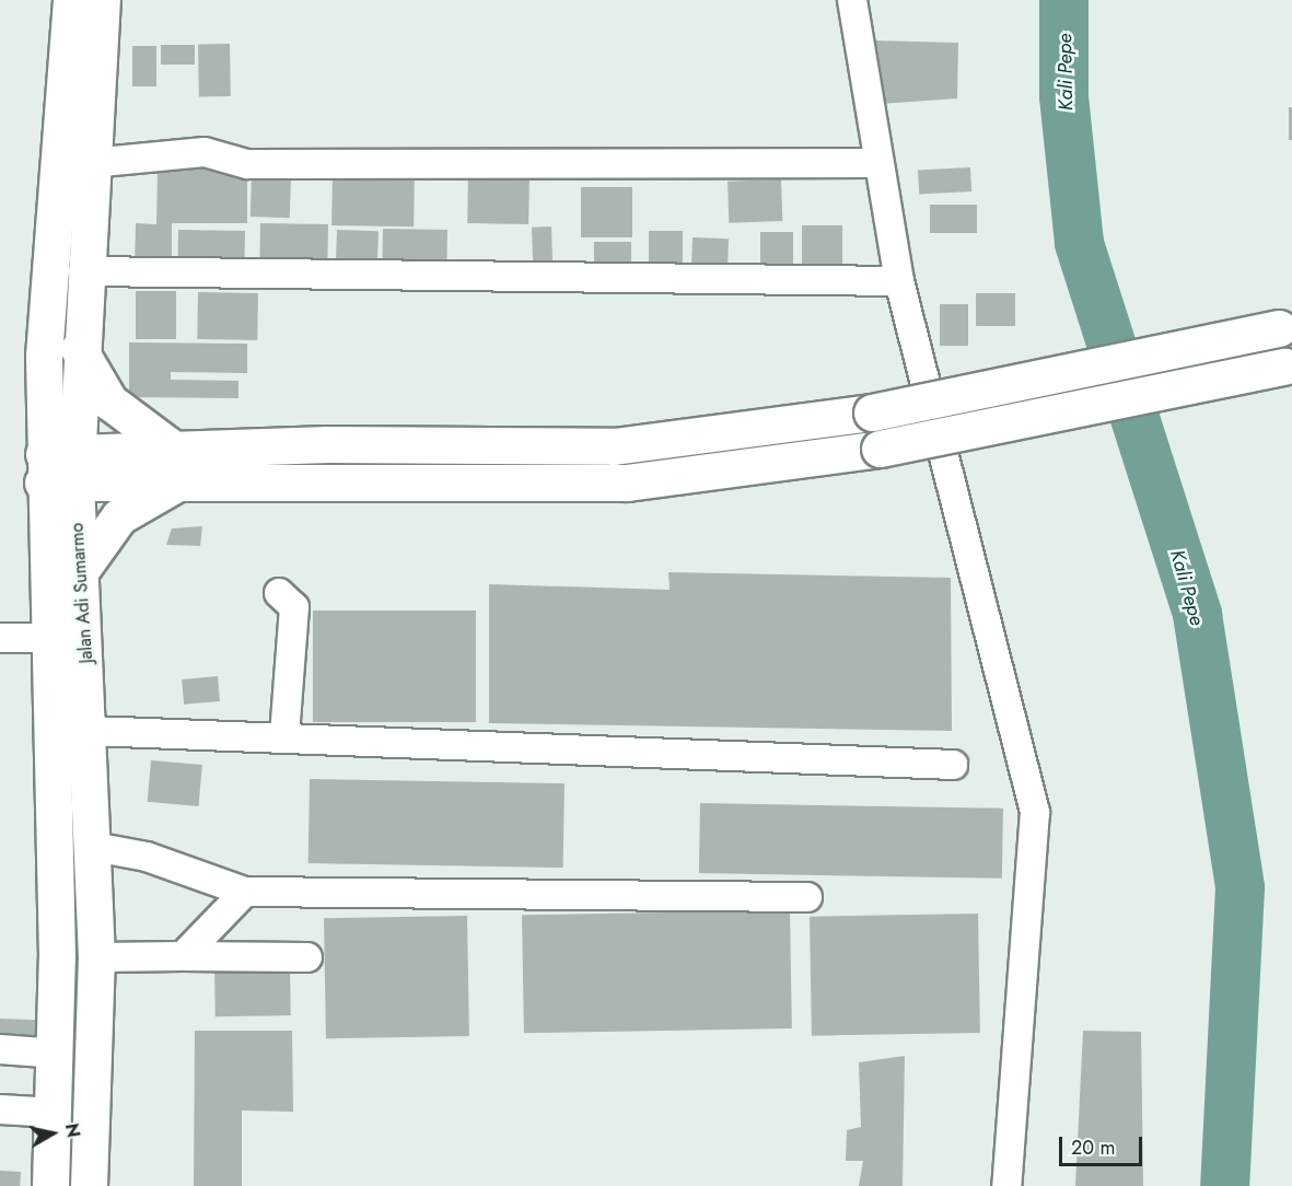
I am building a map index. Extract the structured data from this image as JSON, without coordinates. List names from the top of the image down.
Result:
{
  "streets": {
    "main road": ["Jalan Adi Sumarmo"]
  },
  "water": ["Kali Pepe"],
  "scale_bar": "20 m",
  "north": "right"
}
